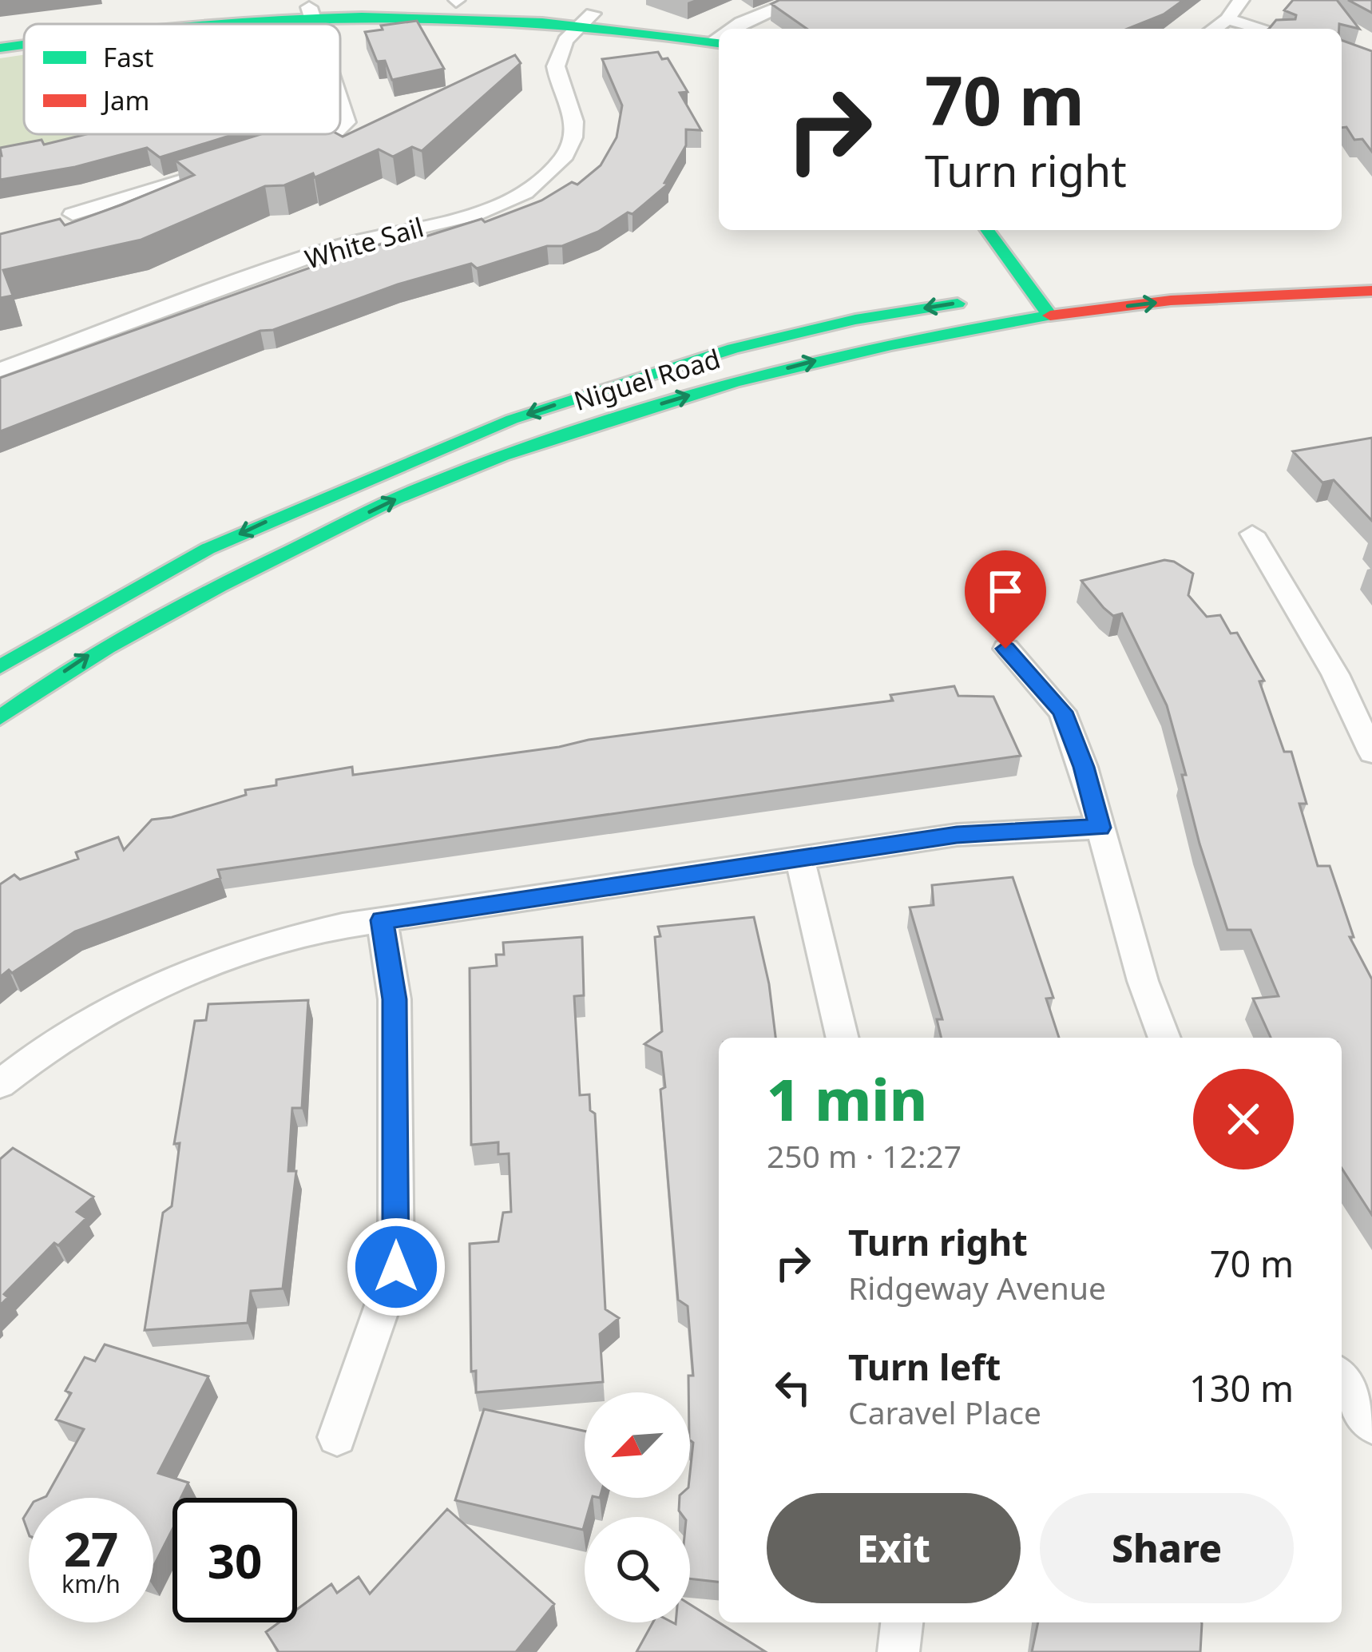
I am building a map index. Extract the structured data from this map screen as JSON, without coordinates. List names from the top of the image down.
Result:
{
  "streets": {
    "main road": ["Niguel Road"],
    "street": ["White Sail"]
  },
  "legend": ["Fast", "Jam"],
  "north": "bottom left",
  "page": {
    "turn": ["70 m", "Turn right"],
    "heading": ["1 min", "250 m · 12:27"],
    "list": [
      {
        "name": "Turn right",
        "note": "Ridgeway Avenue",
        "value": "70 m"
      },
      {
        "name": "Turn left",
        "note": "Caravel Place",
        "value": "130 m"
      }
    ],
    "buttons": ["Exit", "Share"],
    "speed": "27 km/h",
    "limit": "30"
  }
}
